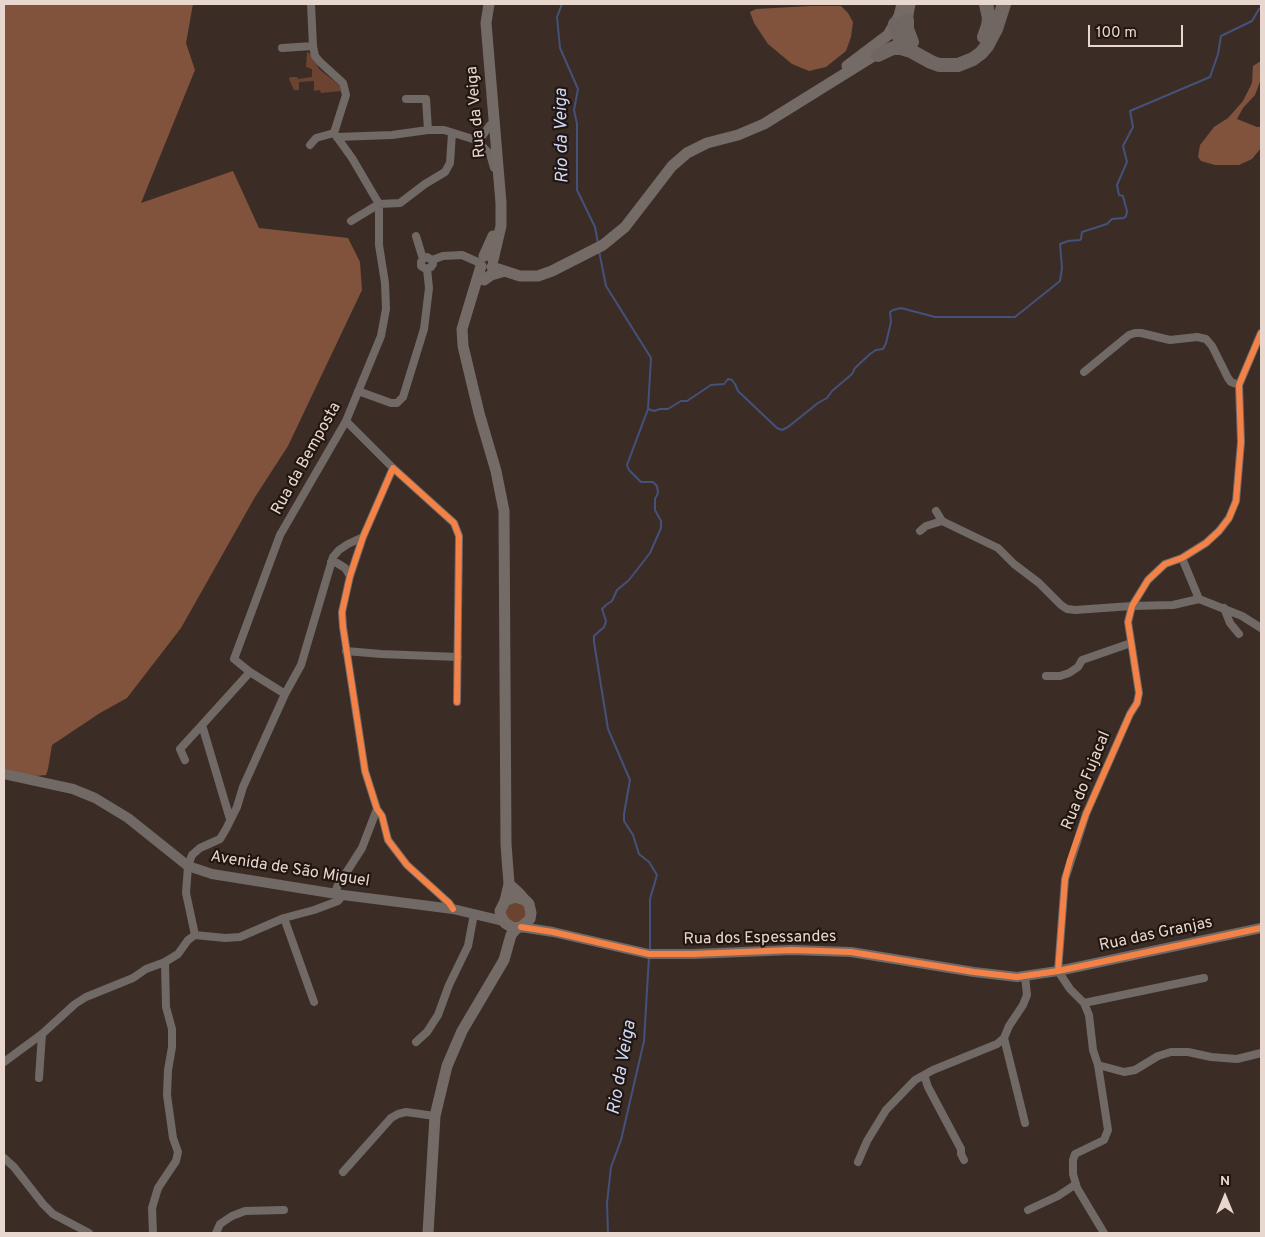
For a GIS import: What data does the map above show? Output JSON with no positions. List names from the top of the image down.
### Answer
{
  "streets": {
    "main road": ["Rua da Veiga"],
    "street": [
      "Rua da Bemposta",
      "Rua do Fujacal",
      "Avenida de São Miguel",
      "Rua das Granjas",
      "Rua dos Espessandes"
    ]
  },
  "crossings": [
    ["Rua do Fujacal", "Rua das Granjas"],
    ["Rua do Fujacal", "Rua dos Espessandes"],
    ["Avenida de São Miguel", "Rua dos Espessandes"],
    ["Rua das Granjas", "Rua dos Espessandes"]
  ],
  "water": ["Rio da Veiga"],
  "scale_bar": "100 m",
  "north": "top"
}
